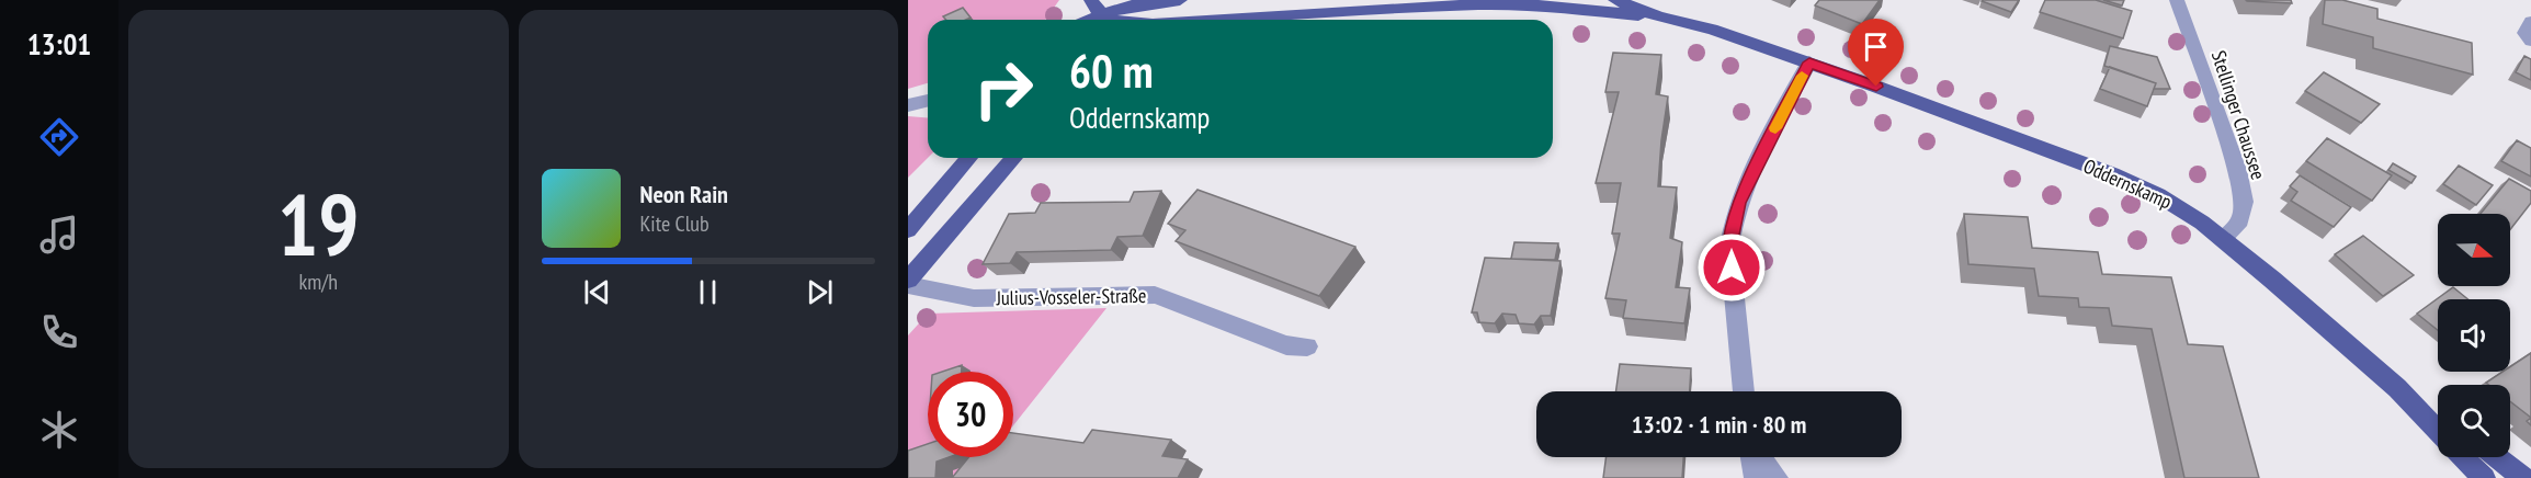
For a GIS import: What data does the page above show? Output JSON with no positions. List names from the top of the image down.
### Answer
{
  "streets": {
    "main road": ["Oddernskamp"],
    "street": ["Stellinger Chaussee", "Julius-Vosseler-Straße"]
  },
  "crossings": [
    ["Stellinger Chaussee", "Oddernskamp"]
  ],
  "north": "right",
  "page": {
    "tabs": "13:01",
    "tile": ["19", "km/h"],
    "turn": ["60 m", "Oddernskamp"],
    "song": ["Neon Rain", "Kite Club"],
    "limit": "30",
    "trip": "13:02 · 1 min · 80 m"
  }
}
